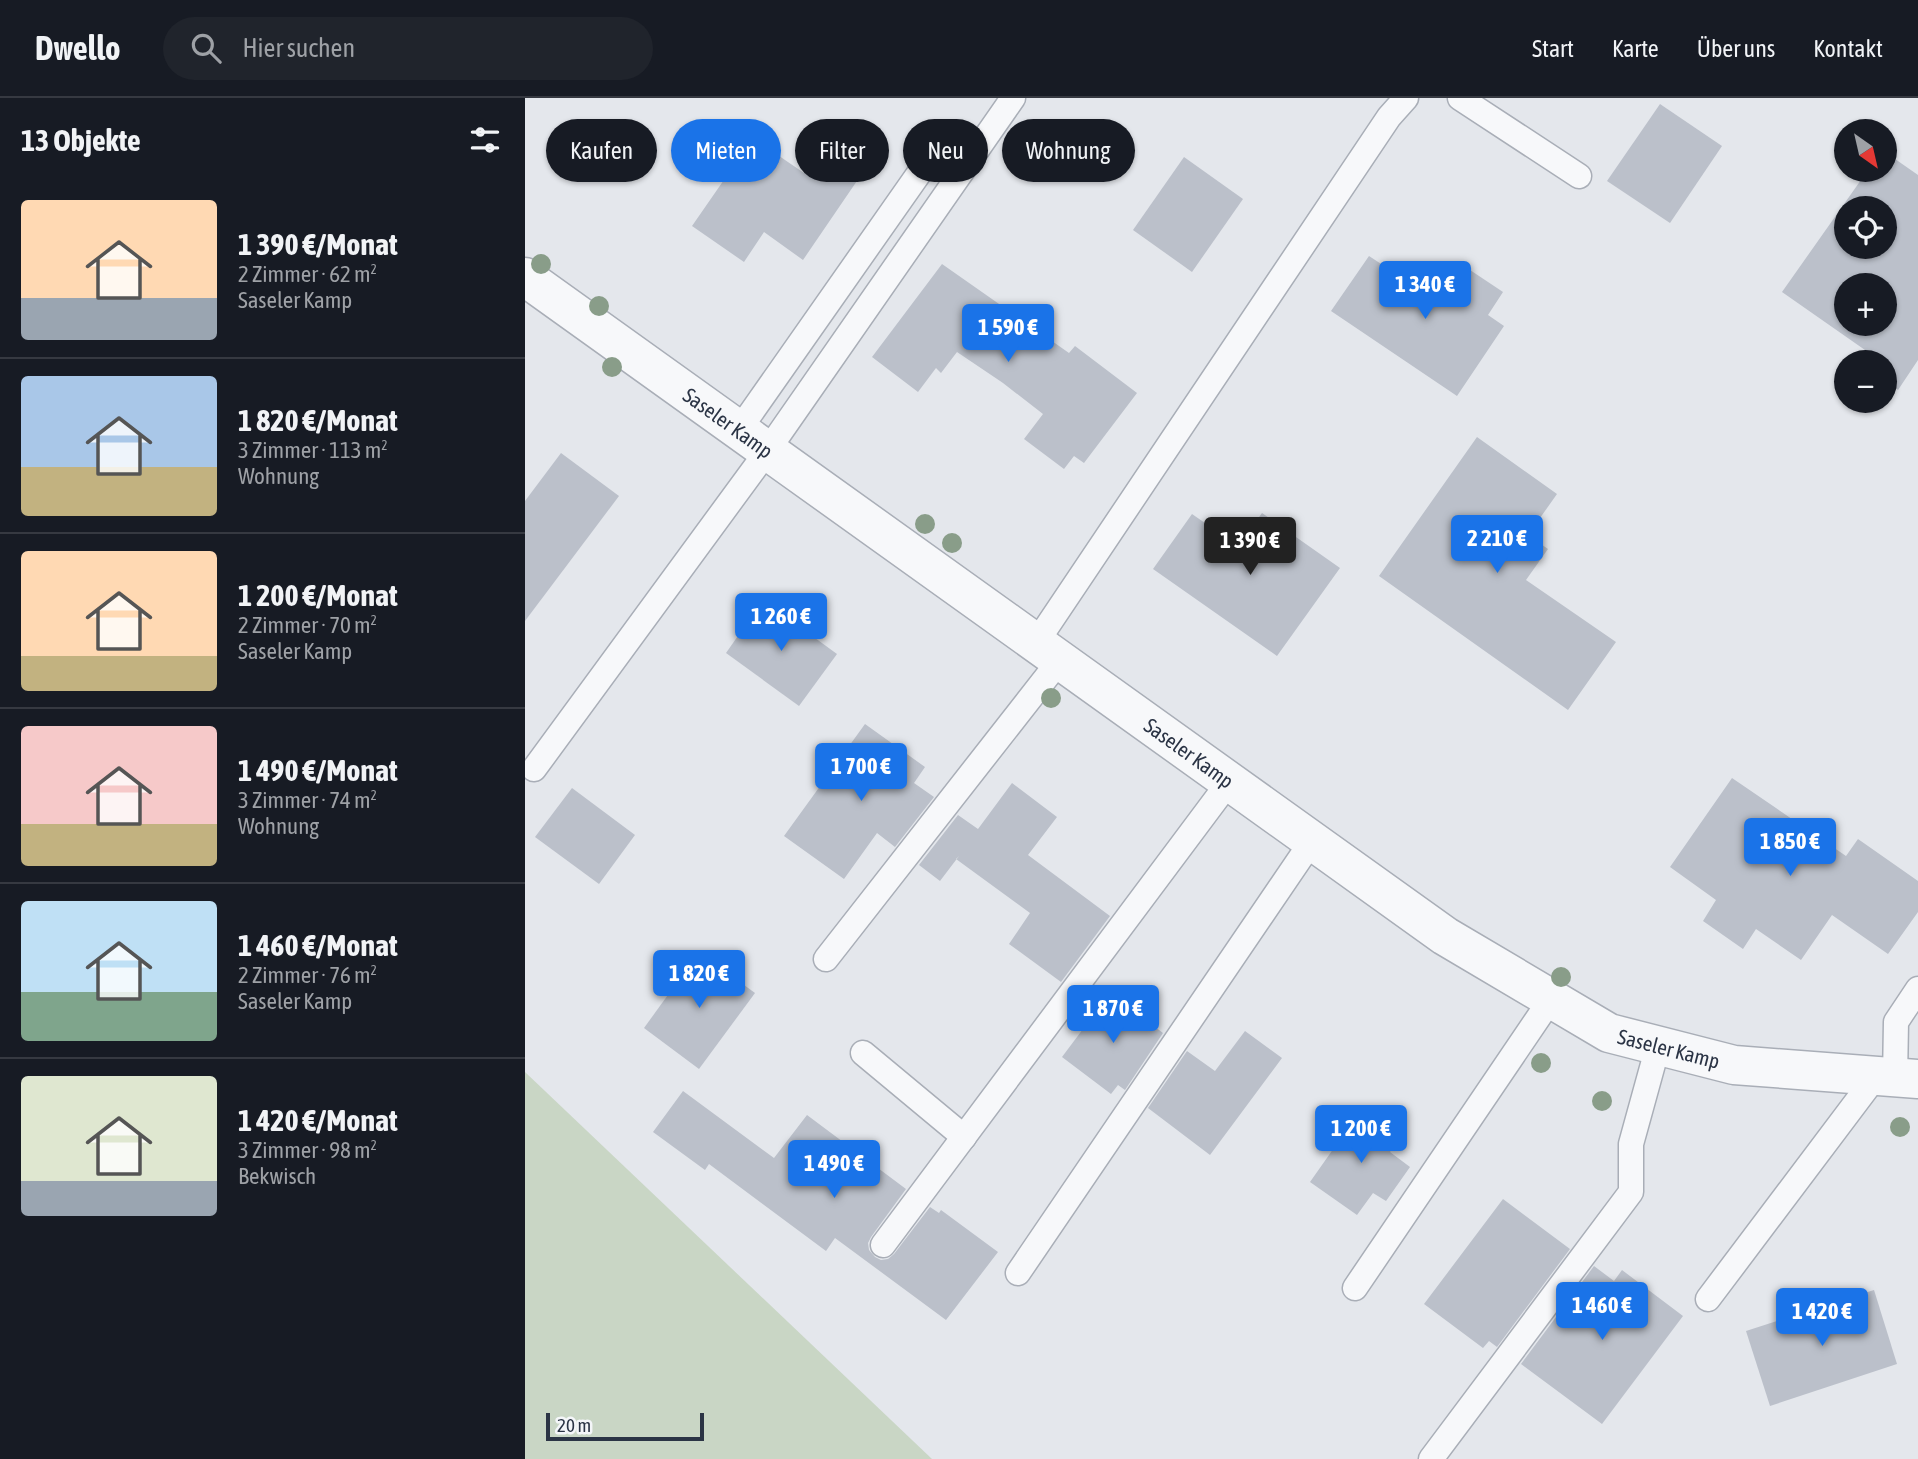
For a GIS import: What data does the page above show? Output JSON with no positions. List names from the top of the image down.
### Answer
{
  "streets": {
    "street": ["Saseler Kamp"]
  },
  "scale_bar": "20 m",
  "north": "bottom right",
  "page": {
    "header": "Dwello",
    "search": "Hier suchen",
    "nav": [
      "Start",
      "Karte",
      "Über uns",
      "Kontakt"
    ],
    "heading": "13 Objekte",
    "map_buttons": ["+", "−"],
    "chip": [
      "Kaufen",
      "Mieten",
      "Filter",
      "Neu",
      "Wohnung"
    ],
    "list": [
      {
        "name": "1 390 €/Monat",
        "note": "2 Zimmer · 62 m² · Saseler Kamp"
      },
      {
        "name": "1 820 €/Monat",
        "note": "3 Zimmer · 113 m² · Wohnung"
      },
      {
        "name": "1 200 €/Monat",
        "note": "2 Zimmer · 70 m² · Saseler Kamp"
      },
      {
        "name": "1 490 €/Monat",
        "note": "3 Zimmer · 74 m² · Wohnung"
      },
      {
        "name": "1 460 €/Monat",
        "note": "2 Zimmer · 76 m² · Saseler Kamp"
      },
      {
        "name": "1 420 €/Monat",
        "note": "3 Zimmer · 98 m² · Bekwisch"
      }
    ],
    "price": [
      "1 340 €",
      "1 590 €",
      "2 210 €",
      "1 390 €",
      "1 260 €",
      "1 700 €",
      "1 850 €",
      "1 820 €",
      "1 870 €",
      "1 200 €",
      "1 490 €",
      "1 460 €",
      "1 420 €"
    ],
    "scale": "20 m"
  }
}
